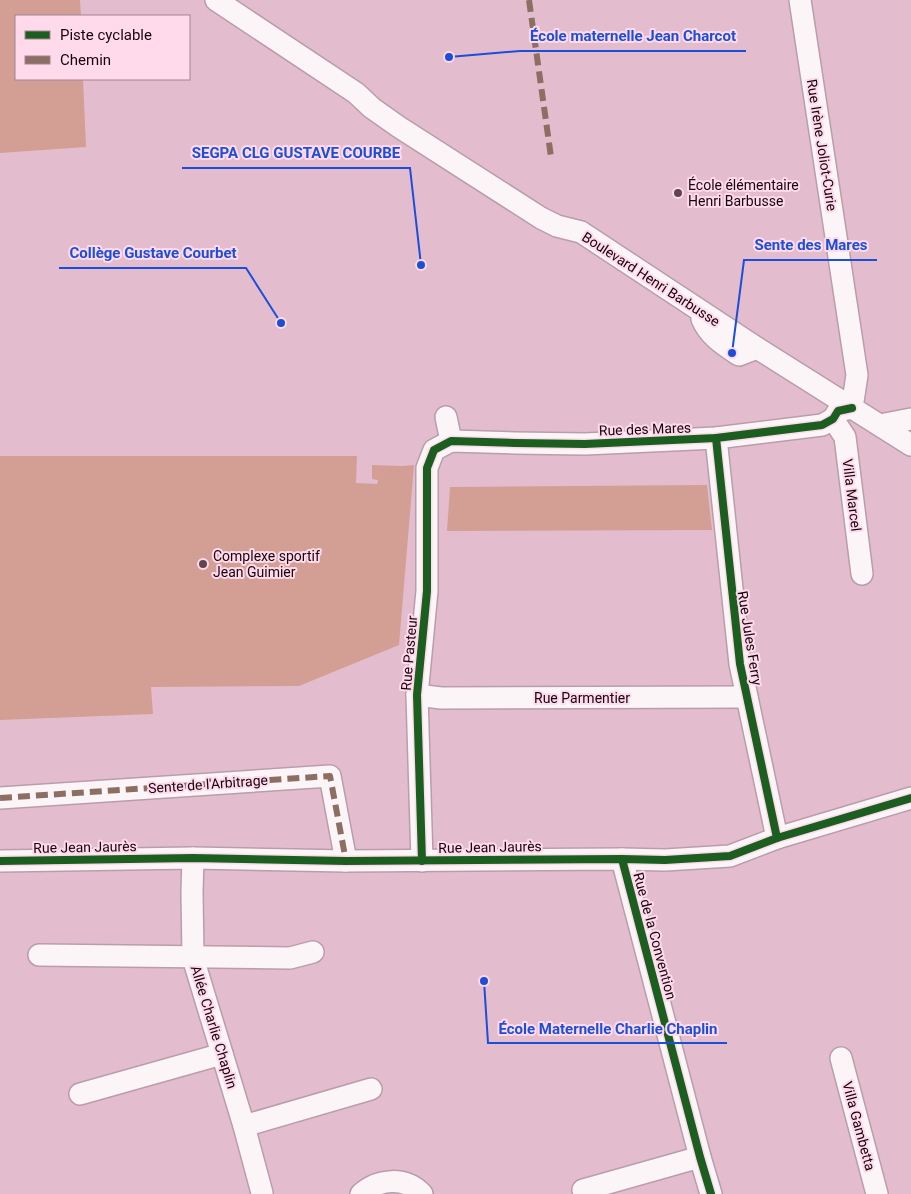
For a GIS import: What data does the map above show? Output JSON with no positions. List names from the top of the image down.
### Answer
{
  "streets": {
    "street": [
      "Rue Irène Joliot-Curie",
      "Boulevard Henri Barbusse",
      "Rue des Mares",
      "Villa Marcel",
      "Rue Jules Ferry",
      "Rue Pasteur",
      "Rue Parmentier",
      "Sente de l'Arbitrage",
      "Rue Jean Jaurès",
      "Rue de la Convention",
      "Allée Charlie Chaplin",
      "Villa Gambetta"
    ]
  },
  "crossings": [
    ["Rue Irène Joliot-Curie", "Boulevard Henri Barbusse"],
    ["Rue Irène Joliot-Curie", "Rue des Mares"],
    ["Boulevard Henri Barbusse", "Rue des Mares"],
    ["Rue des Mares", "Villa Marcel"],
    ["Rue des Mares", "Rue Jules Ferry"],
    ["Rue des Mares", "Rue Pasteur"],
    ["Rue Jules Ferry", "Rue Parmentier"],
    ["Rue Jules Ferry", "Rue Jean Jaurès"],
    ["Rue Pasteur", "Rue Parmentier"],
    ["Rue Pasteur", "Rue Jean Jaurès"],
    ["Sente de l'Arbitrage", "Rue Jean Jaurès"],
    ["Rue Jean Jaurès", "Rue de la Convention"],
    ["Rue Jean Jaurès", "Allée Charlie Chaplin"]
  ],
  "places": [
    "École maternelle Jean Charcot",
    "École élémentaire Henri Barbusse",
    "SEGPA CLG GUSTAVE COURBE",
    "Collège Gustave Courbet",
    "Sente des Mares",
    "Complexe sportif Jean Guimier",
    "École Maternelle Charlie Chaplin"
  ],
  "legend": ["Piste cyclable", "Chemin"]
}
